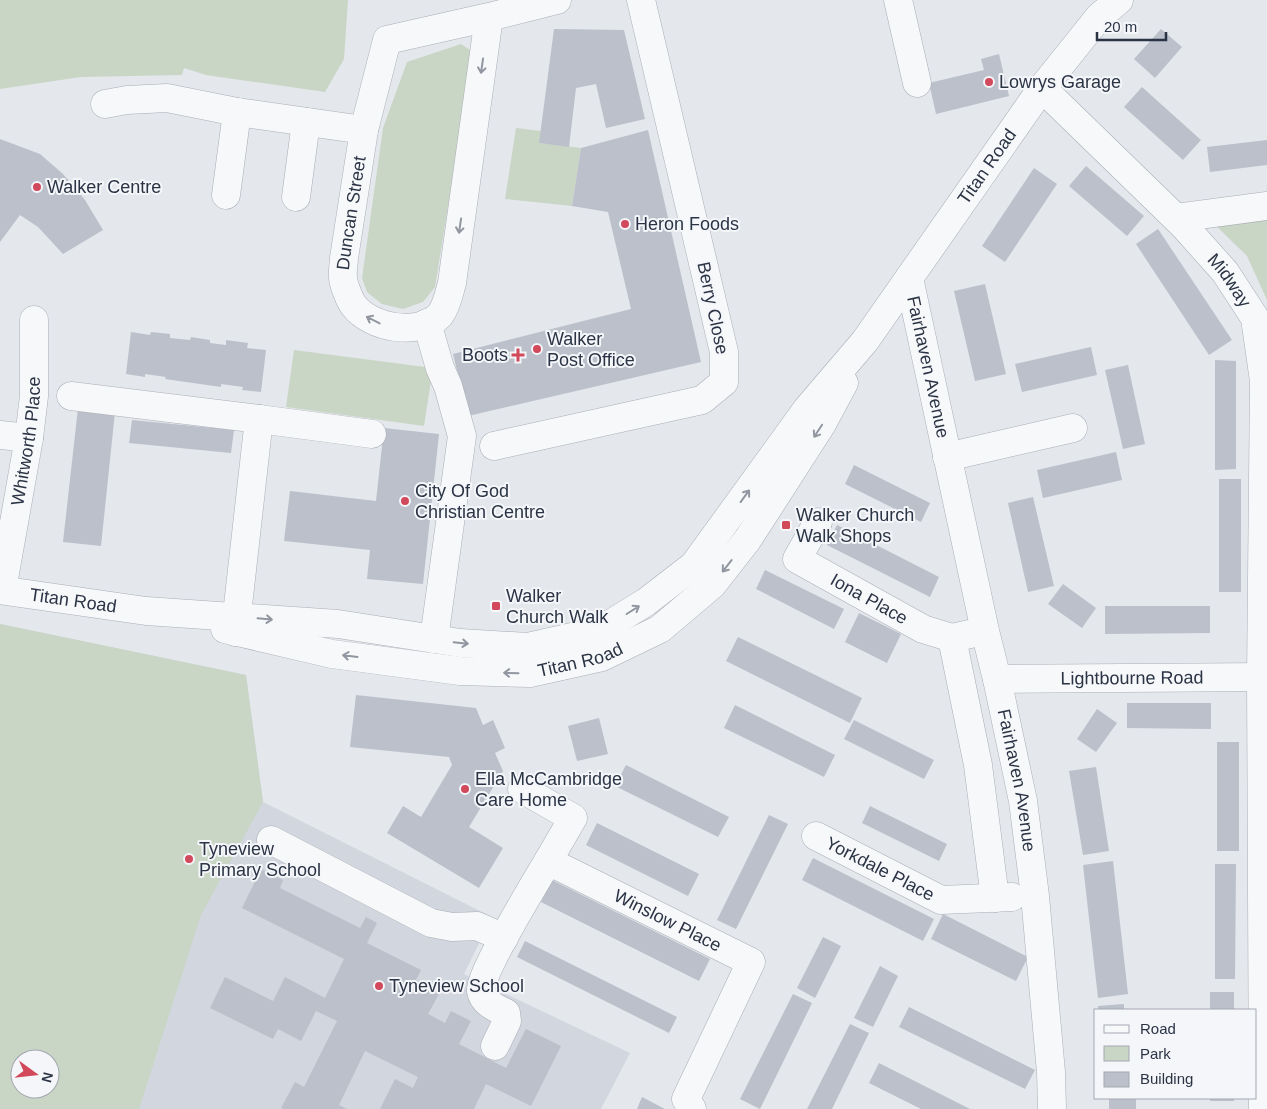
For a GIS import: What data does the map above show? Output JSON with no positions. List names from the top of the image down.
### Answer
{
  "streets": {
    "street": [
      "Titan Road",
      "Duncan Street",
      "Midway",
      "Berry Close",
      "Fairhaven Avenue",
      "Whitworth Place",
      "Iona Place",
      "Lightbourne Road",
      "Yorkdale Place",
      "Winslow Place"
    ]
  },
  "crossings": [
    ["Titan Road", "Midway"],
    ["Titan Road", "Fairhaven Avenue"],
    ["Titan Road", "Whitworth Place"],
    ["Midway", "Lightbourne Road"],
    ["Fairhaven Avenue", "Iona Place"],
    ["Fairhaven Avenue", "Lightbourne Road"],
    ["Fairhaven Avenue", "Yorkdale Place"]
  ],
  "places": {
    "other": [
      "Lowrys Garage",
      "Walker Centre",
      "Heron Foods",
      "Walker Post Office",
      "City Of God Christian Centre",
      "Ella McCambridge Care Home",
      "Tyneview Primary School",
      "Tyneview School"
    ],
    "health": ["Boots"],
    "transit": ["Walker Church Walk Shops", "Walker Church Walk"]
  },
  "legend": ["Road", "Park", "Building"],
  "scale_bar": "20 m",
  "north": "right"
}
